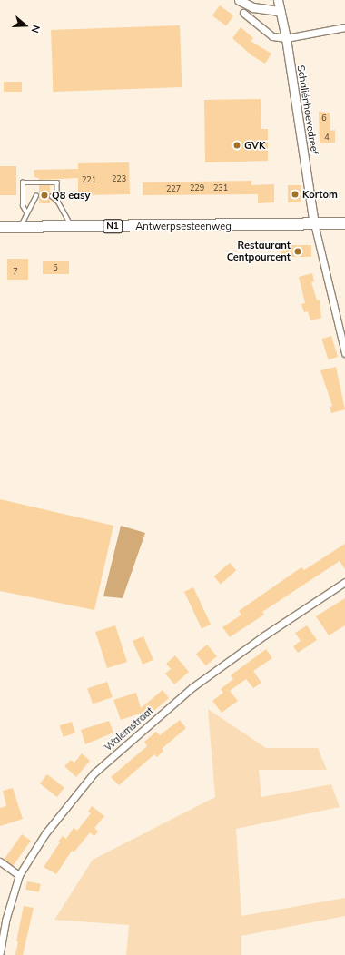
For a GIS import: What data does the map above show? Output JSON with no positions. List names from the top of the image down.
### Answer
{
  "streets": {
    "main road": ["N1", "Antwerpsesteenweg"],
    "street": ["Schaliënhoevedreef", "Walemstraat"]
  },
  "crossings": [
    ["Schaliënhoevedreef", "Antwerpsesteenweg"]
  ],
  "places": [
    "GVK",
    "Kortom",
    "Q8 easy",
    "Restaurant Centpourcent"
  ],
  "house_numbers": [
    "6",
    "4",
    "223",
    "221",
    "229",
    "231",
    "227",
    "5",
    "7"
  ],
  "north": "right"
}
